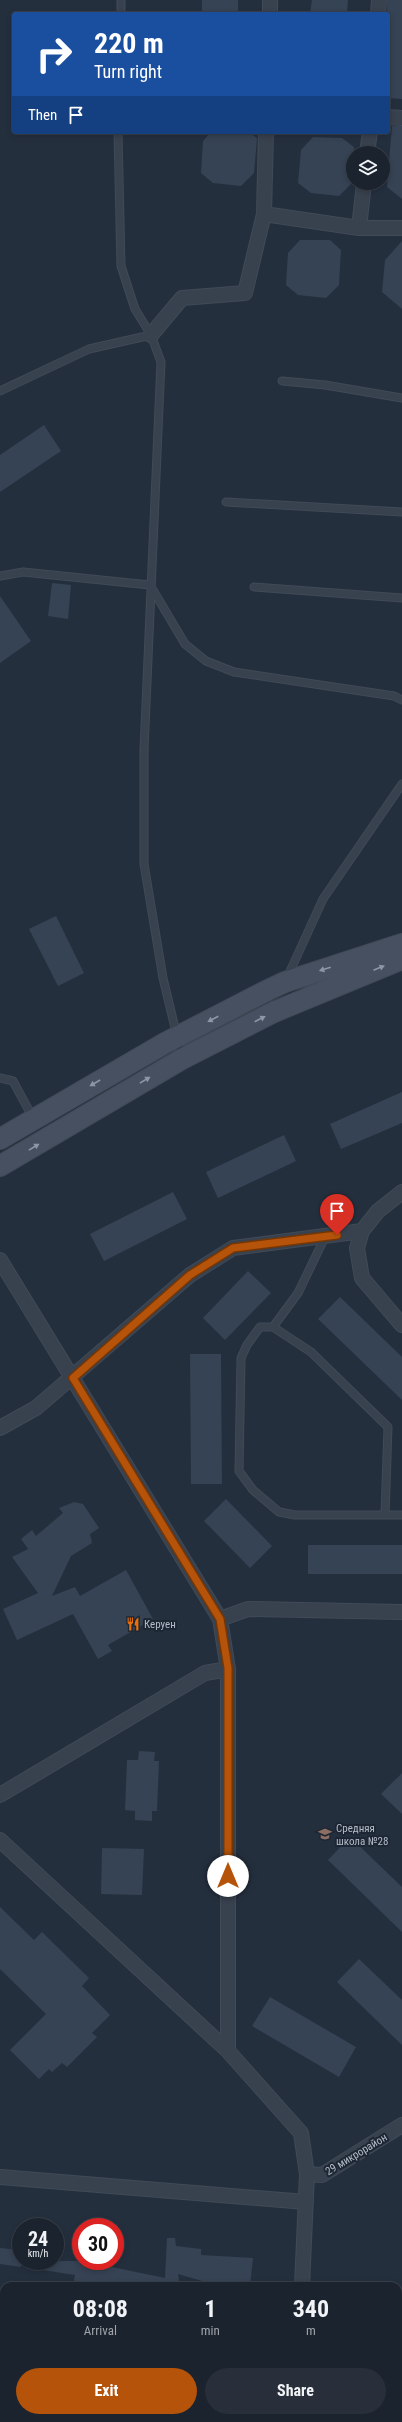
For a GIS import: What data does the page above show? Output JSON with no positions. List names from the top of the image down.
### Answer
{
  "streets": {
    "street": ["29 микрорайон"]
  },
  "places": {
    "restaurant": ["Керуен"],
    "school or university": ["Средняя школа №28"]
  },
  "page": {
    "turn": ["220 m", "Turn right"],
    "then": "Then",
    "speed": "24 km/h",
    "limit": "30",
    "eta": [
      "08:08",
      "Arrival",
      "1",
      "min",
      "340",
      "m"
    ],
    "buttons": ["Exit", "Share"]
  }
}
